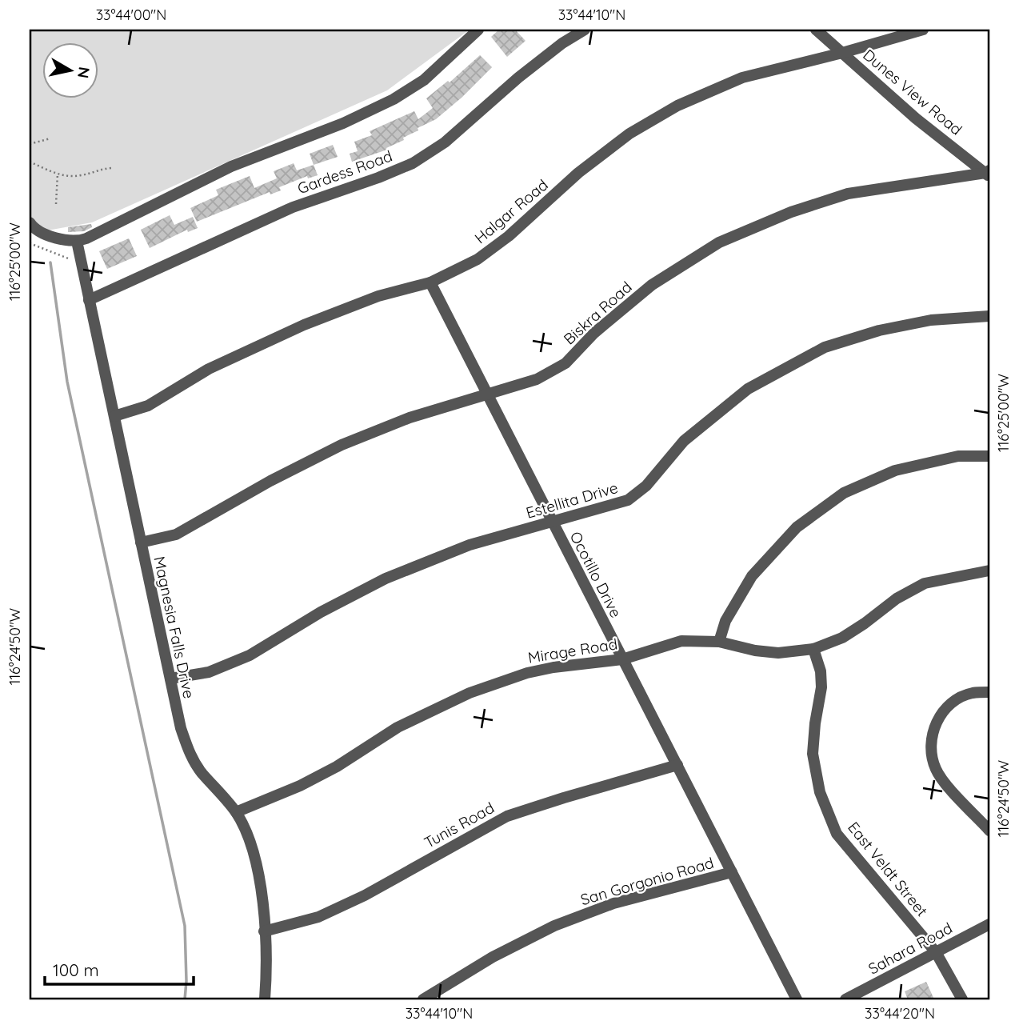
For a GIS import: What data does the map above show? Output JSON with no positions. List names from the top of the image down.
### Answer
{
  "streets": {
    "street": [
      "Dunes View Road",
      "Gardess Road",
      "Halgar Road",
      "Biskra Road",
      "Estellita Drive",
      "Ocotillo Drive",
      "Magnesia Falls Drive",
      "Mirage Road",
      "Tunis Road",
      "East Veldt Street",
      "San Gorgonio Road",
      "Sahara Road"
    ]
  },
  "crossings": [
    ["Dunes View Road", "Halgar Road"],
    ["Dunes View Road", "Biskra Road"],
    ["Gardess Road", "Magnesia Falls Drive"],
    ["Halgar Road", "Ocotillo Drive"],
    ["Halgar Road", "Magnesia Falls Drive"],
    ["Biskra Road", "Ocotillo Drive"],
    ["Biskra Road", "Magnesia Falls Drive"],
    ["Estellita Drive", "Ocotillo Drive"],
    ["Estellita Drive", "Magnesia Falls Drive"],
    ["Ocotillo Drive", "Mirage Road"],
    ["Ocotillo Drive", "Tunis Road"],
    ["Ocotillo Drive", "San Gorgonio Road"],
    ["Magnesia Falls Drive", "Mirage Road"],
    ["Magnesia Falls Drive", "Tunis Road"],
    ["Mirage Road", "East Veldt Street"],
    ["East Veldt Street", "Sahara Road"]
  ],
  "scale_bar": "100 m",
  "north": "right",
  "coordinates": [
    "33°44'00\"N",
    "33°44'10\"N",
    "116°25'00\"W",
    "116°24'50\"W",
    "33°44'20\"N"
  ]
}
